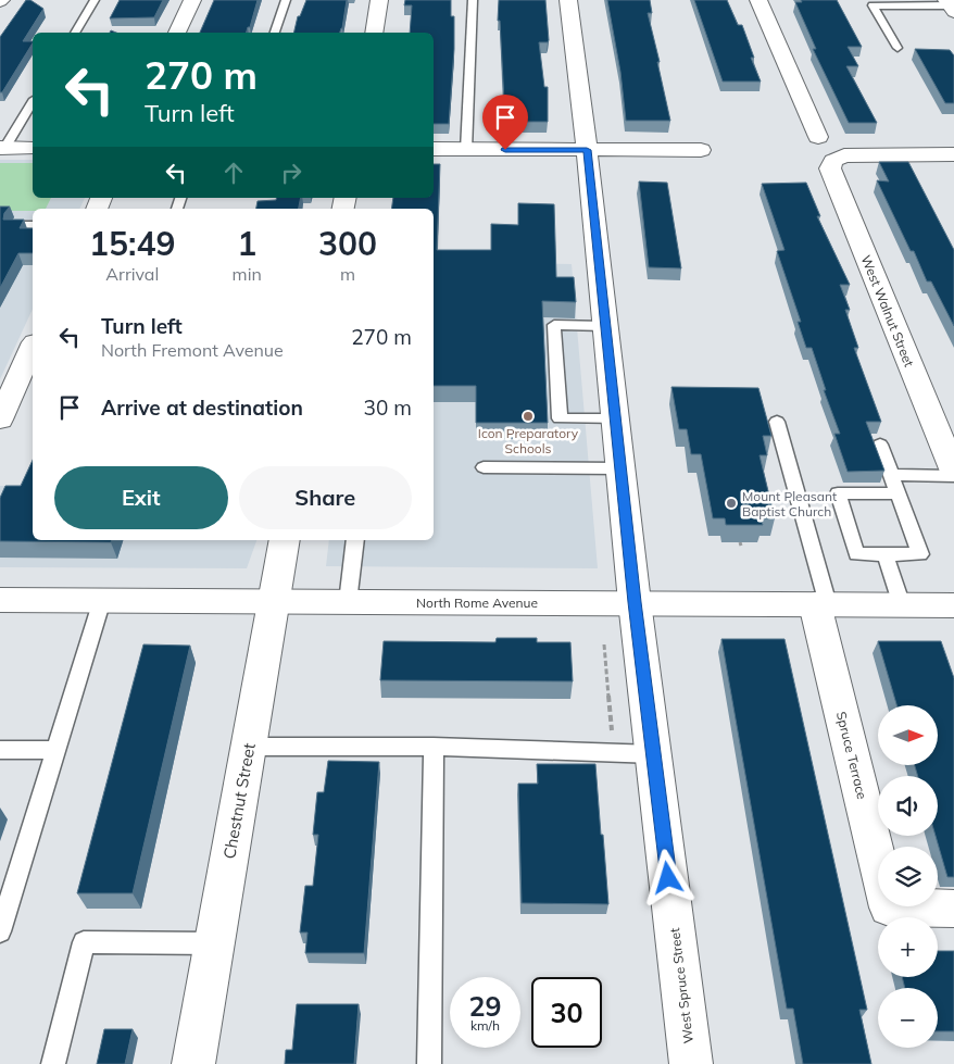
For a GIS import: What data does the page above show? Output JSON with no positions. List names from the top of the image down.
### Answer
{
  "streets": {
    "street": [
      "West Walnut Street",
      "North Rome Avenue",
      "Spruce Terrace",
      "Chestnut Street",
      "West Spruce Street"
    ]
  },
  "crossings": [
    ["North Rome Avenue", "Spruce Terrace"],
    ["North Rome Avenue", "Chestnut Street"],
    ["North Rome Avenue", "West Spruce Street"]
  ],
  "places": ["Icon Preparatory Schools", "Mount Pleasant Baptist Church"],
  "north": "right",
  "page": {
    "turn": ["270 m", "Turn left"],
    "eta": [
      "15:49",
      "Arrival",
      "1",
      "min",
      "300",
      "m"
    ],
    "list": [
      {
        "name": "Turn left",
        "note": "North Fremont Avenue",
        "value": "270 m"
      },
      {
        "name": "Arrive at destination",
        "value": "30 m"
      }
    ],
    "buttons": ["Exit", "Share"],
    "map_buttons": ["+", "−"],
    "speed": "29 km/h",
    "limit": "30"
  }
}
